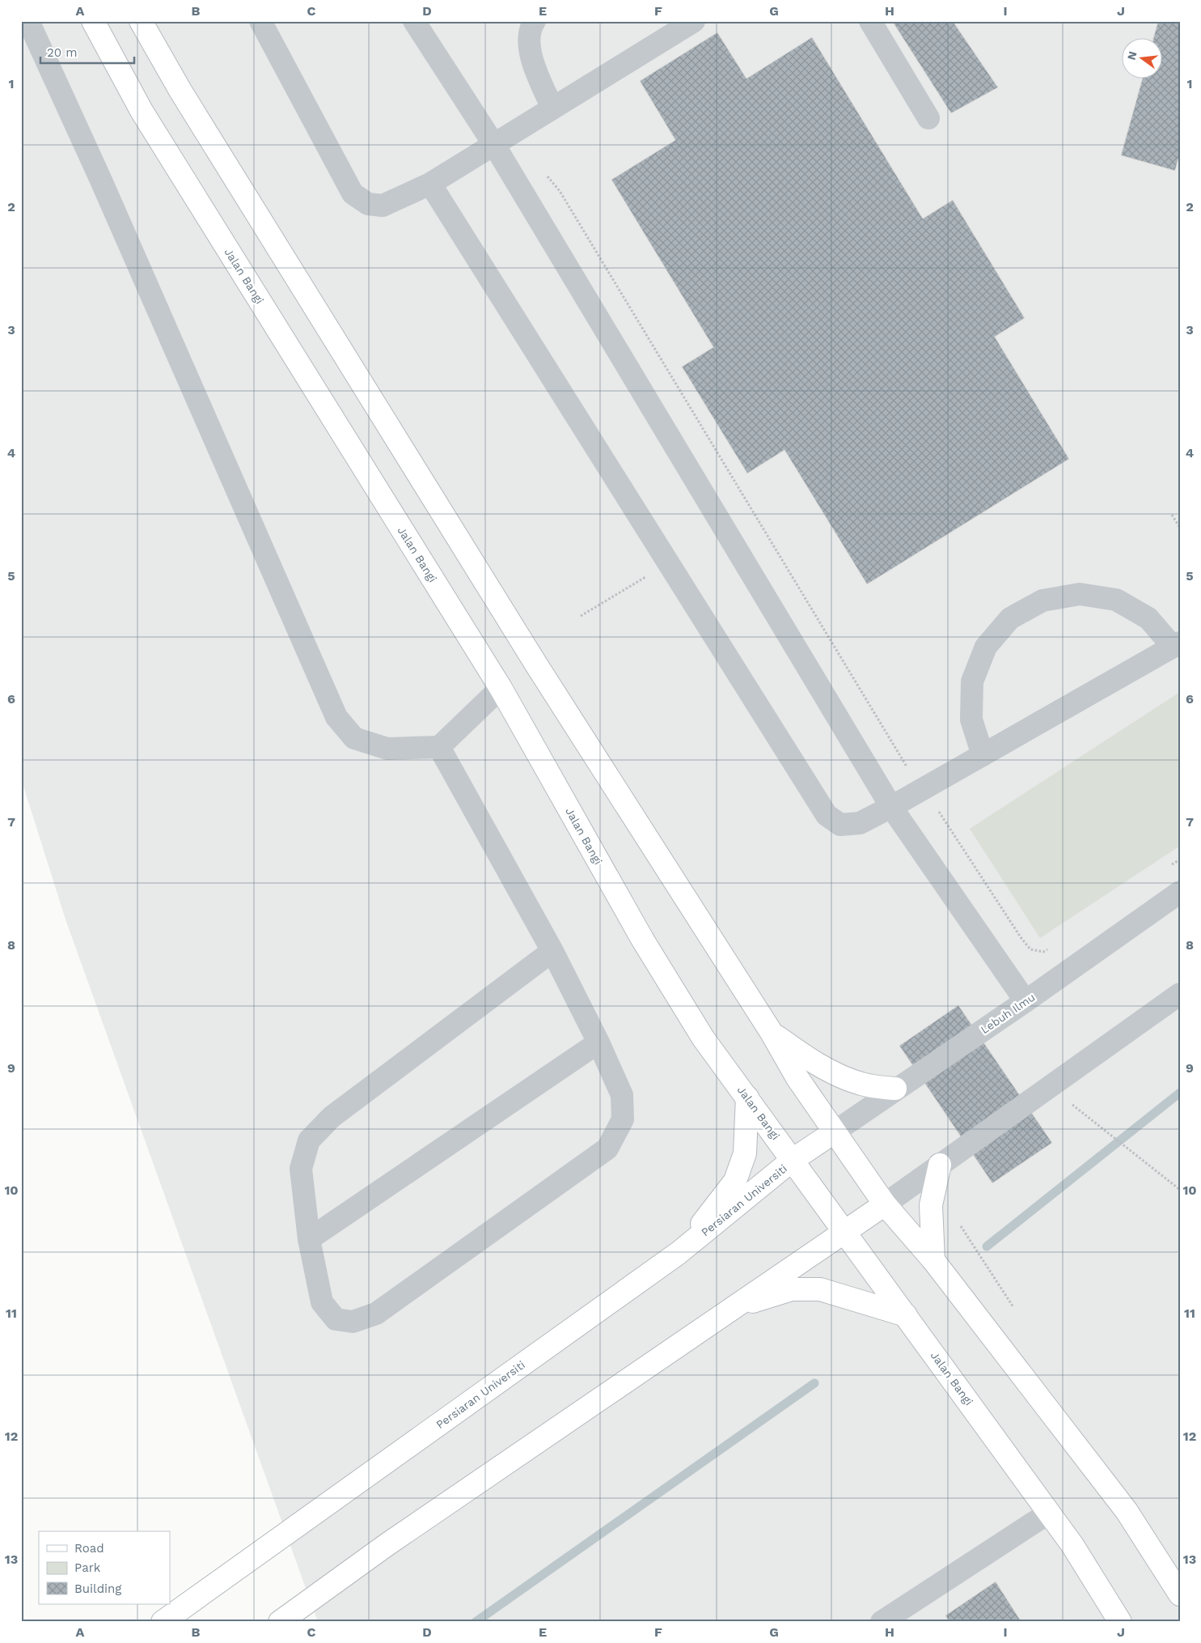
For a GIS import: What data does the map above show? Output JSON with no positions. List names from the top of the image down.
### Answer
{
  "streets": {
    "main road": ["Jalan Bangi", "Persiaran Universiti"],
    "street": ["Lebuh Ilmu"]
  },
  "crossings": [
    ["Jalan Bangi", "Persiaran Universiti"],
    ["Lebuh Ilmu", "Persiaran Universiti"]
  ],
  "legend": ["Road", "Park", "Building"],
  "scale_bar": "20 m",
  "north": "left",
  "grid": {
    "columns": [
      "A",
      "B",
      "C",
      "D",
      "E",
      "F",
      "G",
      "H",
      "I",
      "J"
    ],
    "rows": [
      "1",
      "2",
      "3",
      "4",
      "5",
      "6",
      "7",
      "8",
      "9",
      "10",
      "11",
      "12",
      "13"
    ]
  }
}
